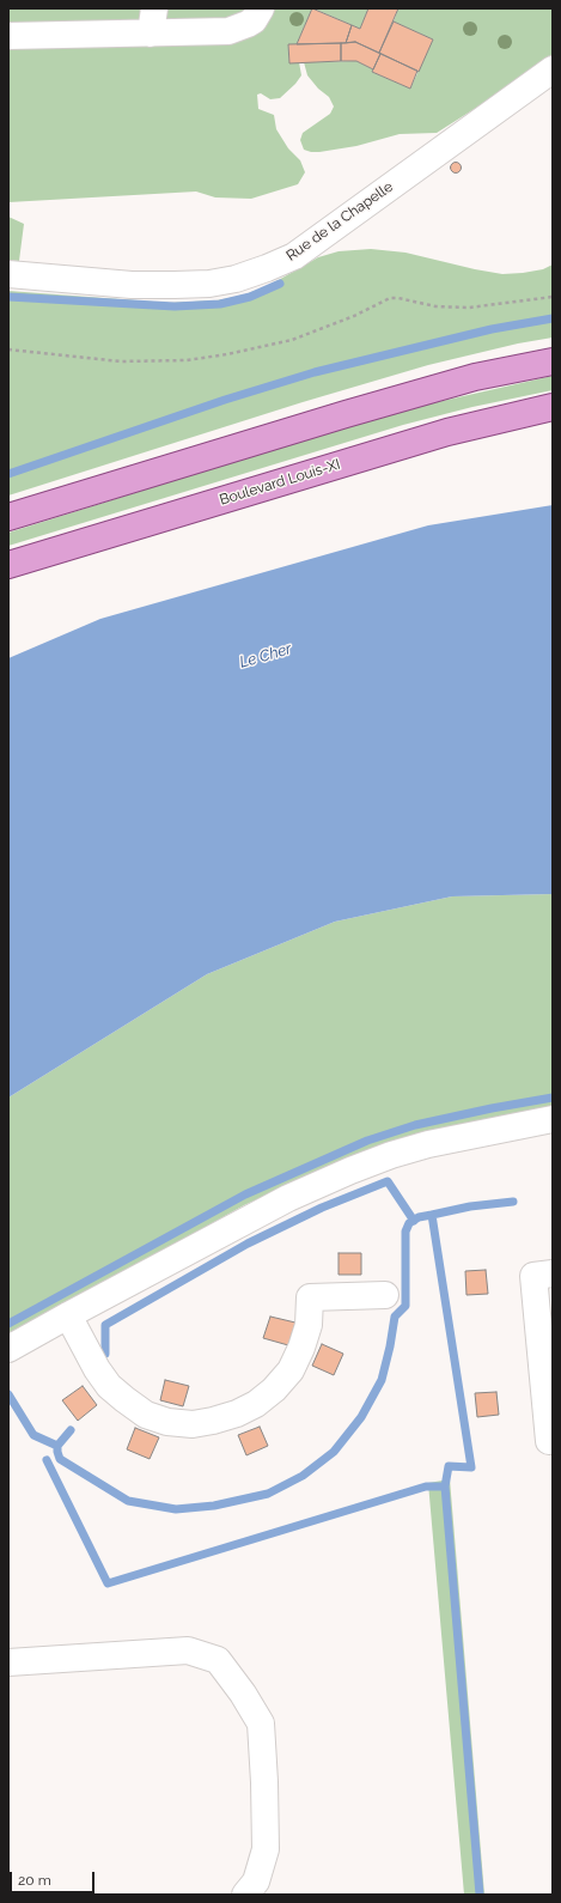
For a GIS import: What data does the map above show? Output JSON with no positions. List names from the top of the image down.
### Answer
{
  "streets": {
    "main road": ["Boulevard Louis-XI"],
    "street": ["Rue de la Chapelle"]
  },
  "water": ["Le Cher"],
  "scale_bar": "20 m"
}
